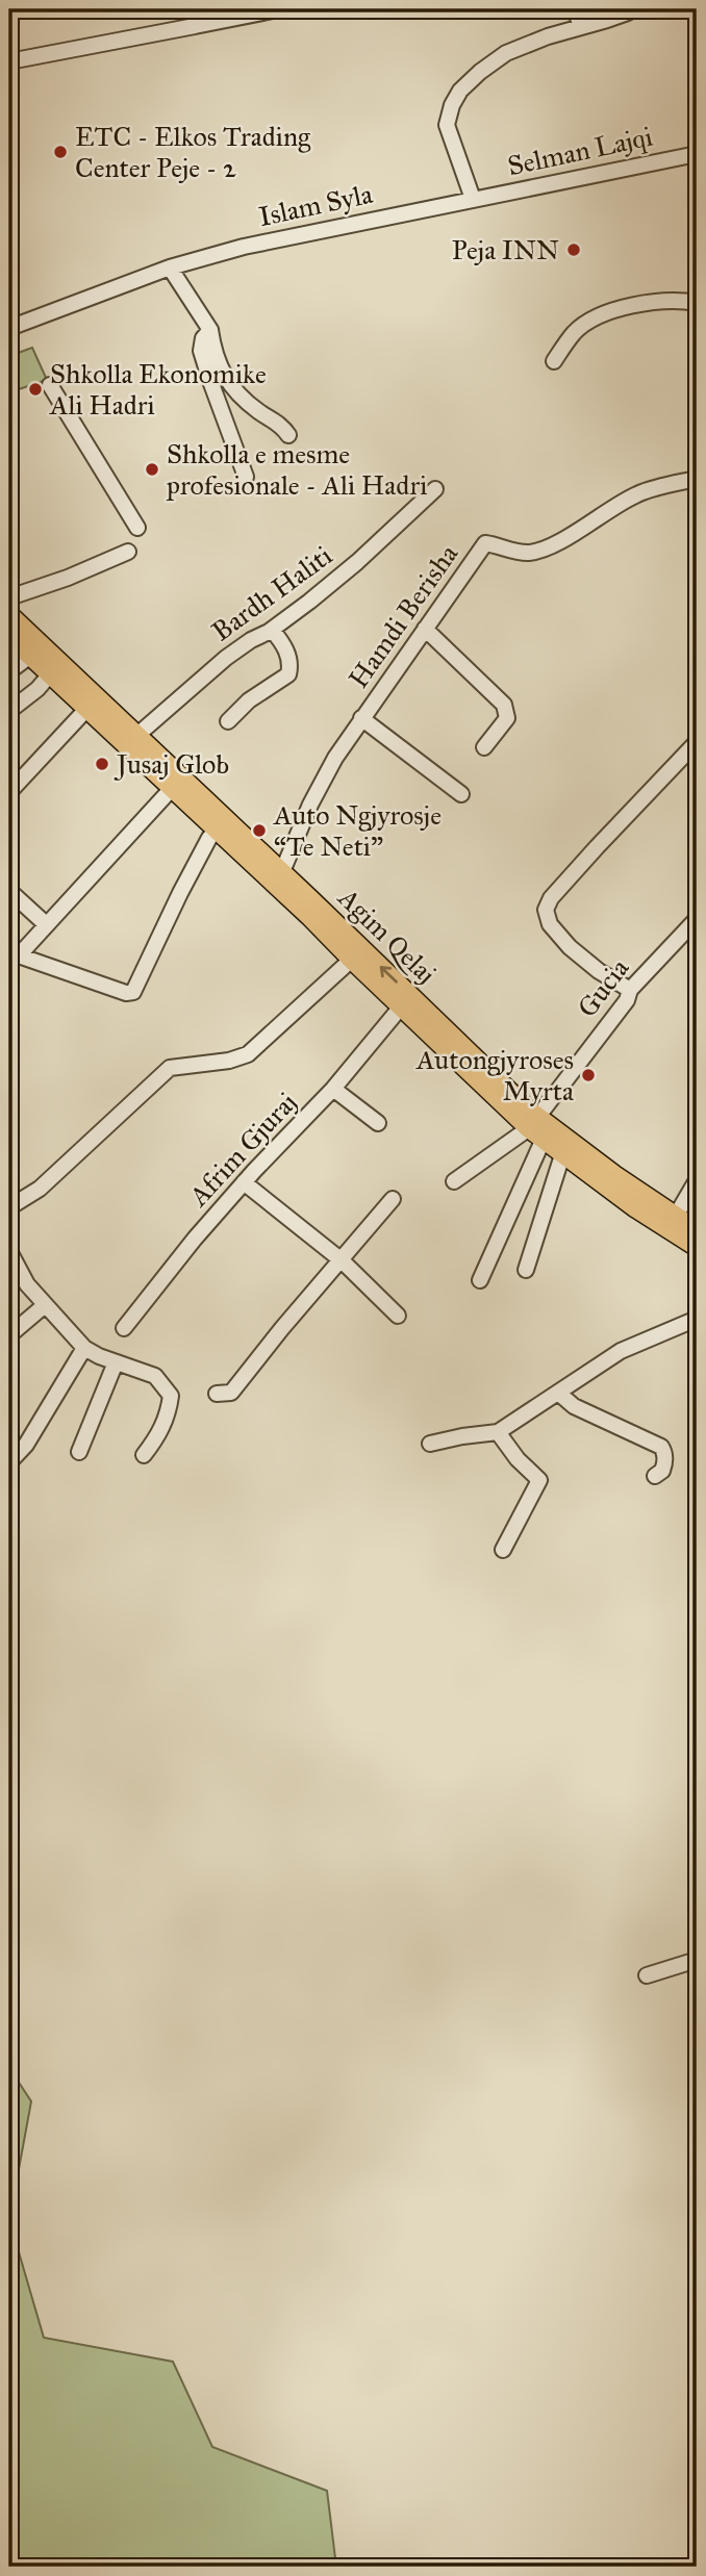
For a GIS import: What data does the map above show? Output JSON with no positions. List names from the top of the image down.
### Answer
{
  "streets": {
    "main road": ["Agim Qelaj"],
    "street": [
      "Selman Lajqi",
      "Islam Syla",
      "Bardh Haliti",
      "Hamdi Berisha",
      "Gucia",
      "Afrim Gjuraj"
    ]
  },
  "crossings": [
    ["Selman Lajqi", "Islam Syla"],
    ["Bardh Haliti", "Agim Qelaj"],
    ["Hamdi Berisha", "Agim Qelaj"],
    ["Agim Qelaj", "Gucia"],
    ["Agim Qelaj", "Afrim Gjuraj"]
  ],
  "places": [
    "ETC - Elkos Trading Center Peje - 2",
    "Peja INN",
    "Shkolla Ekonomike Ali Hadri",
    "Shkolla e mesme profesionale - Ali Hadri",
    "Jusaj Glob",
    "Auto Ngjyrosje “Te Neti”",
    "Autongjyroses Myrta"
  ]
}
